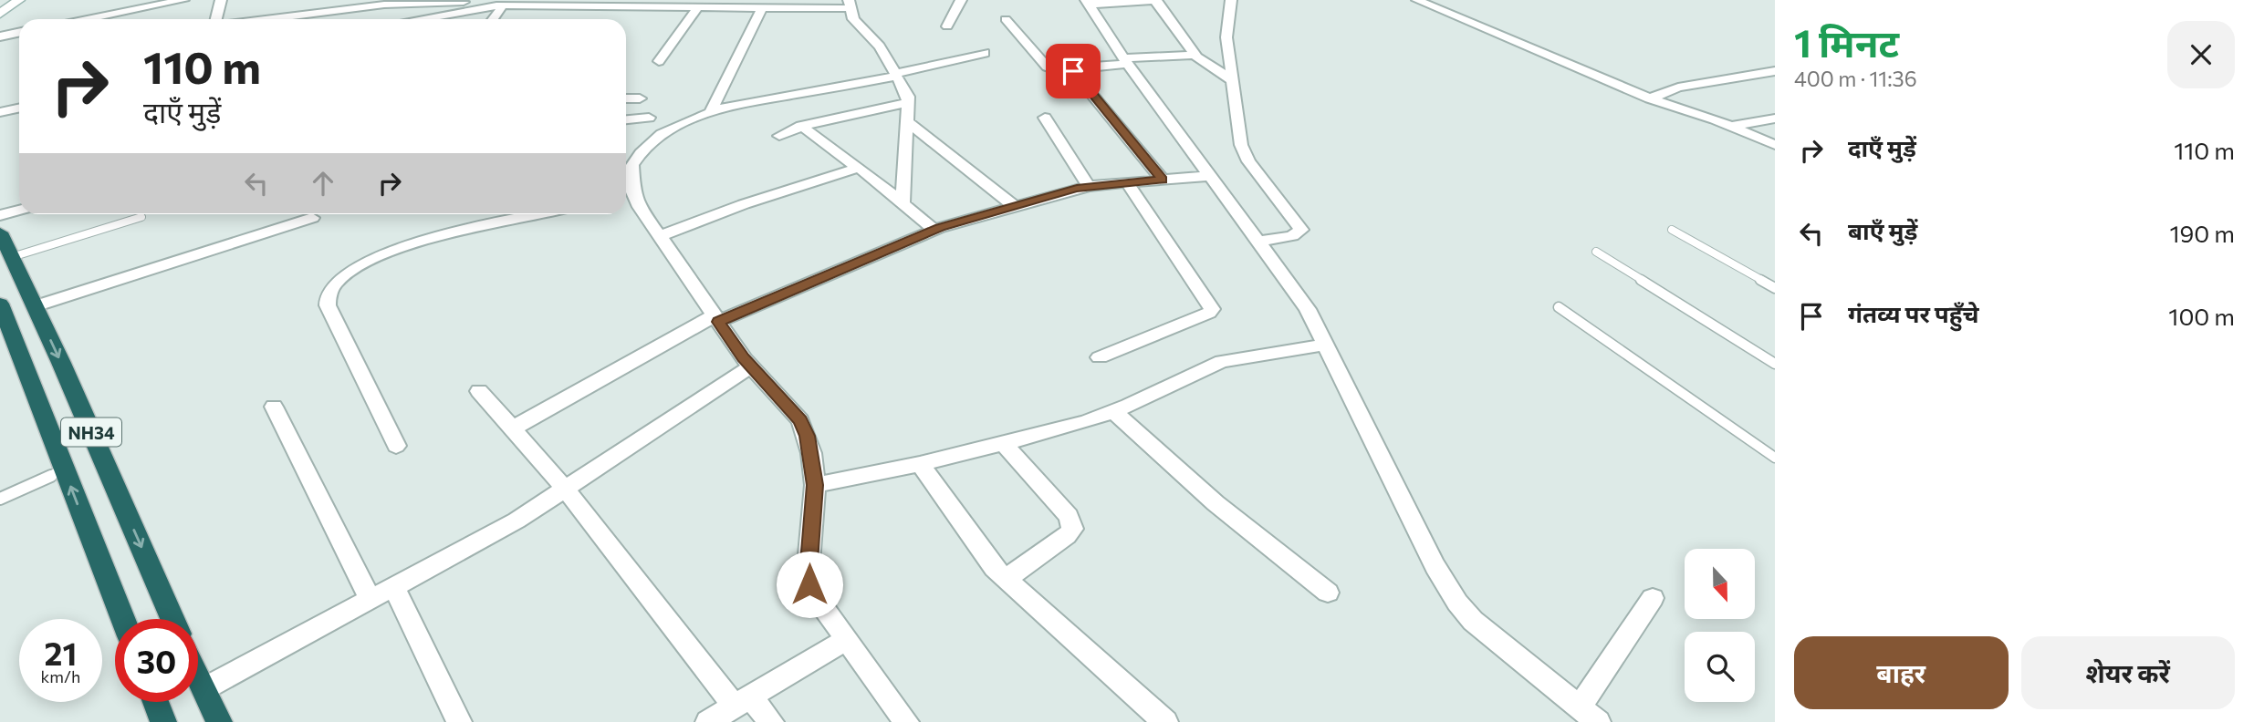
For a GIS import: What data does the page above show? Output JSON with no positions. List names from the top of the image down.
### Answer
{
  "streets": {
    "highway": ["NH34"]
  },
  "north": "bottom",
  "page": {
    "heading": ["1 मिनट", "400 m · 11:36"],
    "turn": ["110 m", "दाएँ मुड़ें"],
    "list": [
      {
        "name": "दाएँ मुड़ें",
        "value": "110 m"
      },
      {
        "name": "बाएँ मुड़ें",
        "value": "190 m"
      },
      {
        "name": "गंतव्य पर पहुँचे",
        "value": "100 m"
      }
    ],
    "speed": "21 km/h",
    "limit": "30",
    "buttons": ["बाहर", "शेयर करें"]
  }
}
